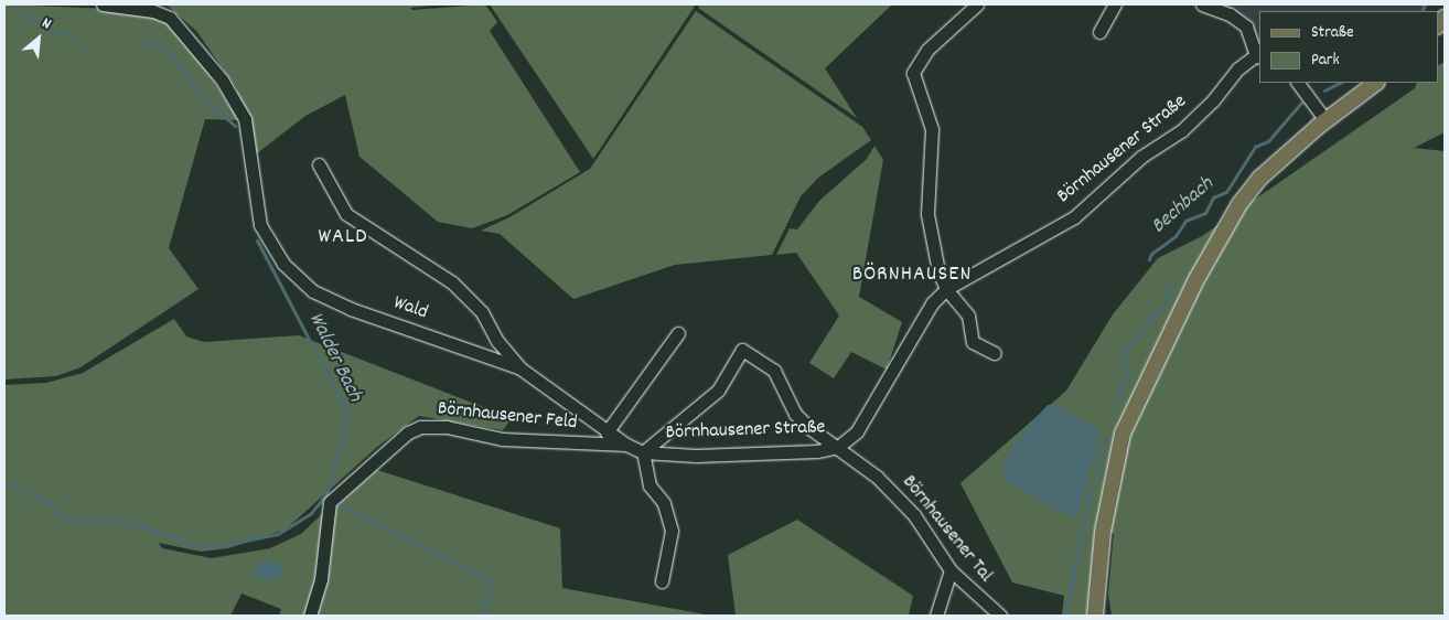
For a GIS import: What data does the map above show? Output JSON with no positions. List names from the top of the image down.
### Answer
{
  "streets": {
    "street": [
      "Börnhausener Straße",
      "Wald",
      "Börnhausener Feld",
      "Börnhausener Tal"
    ]
  },
  "crossings": [
    ["Börnhausener Straße", "Wald"],
    ["Börnhausener Straße", "Börnhausener Feld"],
    ["Börnhausener Straße", "Börnhausener Tal"]
  ],
  "districts": ["WALD", "BÖRNHAUSEN"],
  "water": ["Bechbach", "Walder Bach"],
  "legend": ["Straße", "Park"],
  "north": "top right"
}
